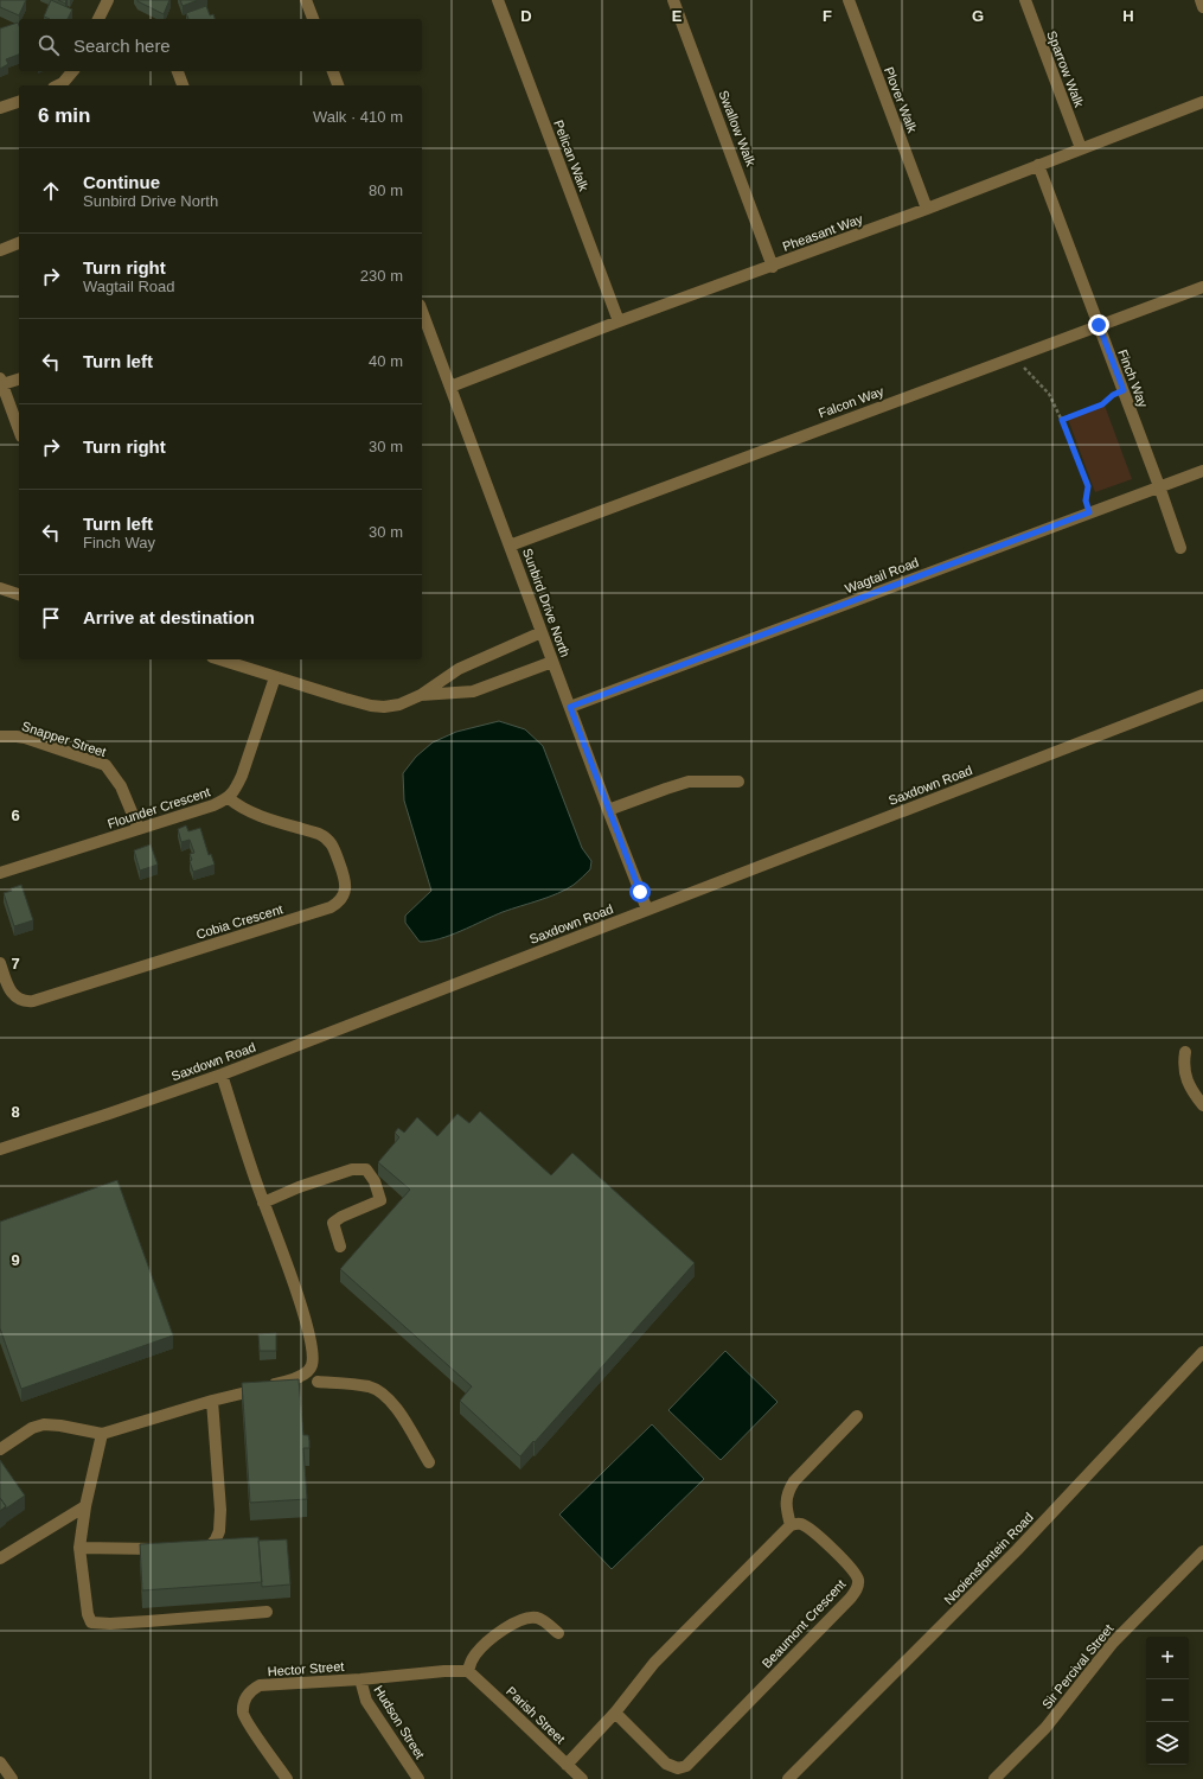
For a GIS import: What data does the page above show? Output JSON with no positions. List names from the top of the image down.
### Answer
{
  "streets": {
    "street": [
      "Sparrow Walk",
      "Plover Walk",
      "Swallow Walk",
      "Pelican Walk",
      "Pheasant Way",
      "Finch Way",
      "Falcon Way",
      "Wagtail Road",
      "Sunbird Drive North",
      "Snapper Street",
      "Saxdown Road",
      "Flounder Crescent",
      "Cobia Crescent",
      "Nooiensfontein Road",
      "Beaumont Crescent",
      "Sir Percival Street",
      "Hector Street",
      "Parish Street",
      "Hudson Street"
    ]
  },
  "crossings": [
    ["Sparrow Walk", "Pheasant Way"],
    ["Plover Walk", "Pheasant Way"],
    ["Swallow Walk", "Pheasant Way"],
    ["Pelican Walk", "Pheasant Way"],
    ["Pheasant Way", "Finch Way"],
    ["Pheasant Way", "Sunbird Drive North"],
    ["Finch Way", "Falcon Way"],
    ["Finch Way", "Wagtail Road"],
    ["Falcon Way", "Sunbird Drive North"],
    ["Wagtail Road", "Sunbird Drive North"],
    ["Sunbird Drive North", "Saxdown Road"],
    ["Snapper Street", "Flounder Crescent"],
    ["Flounder Crescent", "Cobia Crescent"],
    ["Hector Street", "Parish Street"],
    ["Hector Street", "Hudson Street"]
  ],
  "page": {
    "search": "Search here",
    "heading": ["6 min", "Walk · 410 m"],
    "list": [
      ["Continue", "Sunbird Drive North", "80 m"],
      ["Turn right", "Wagtail Road", "230 m"],
      ["Turn left", "40 m"],
      ["Turn right", "30 m"],
      ["Turn left", "Finch Way", "30 m"],
      "Arrive at destination"
    ],
    "map_buttons": ["+", "−"]
  },
  "grid": {
    "columns": [
      "D",
      "E",
      "F",
      "G",
      "H"
    ],
    "rows": [
      "6",
      "7",
      "8",
      "9"
    ]
  }
}
